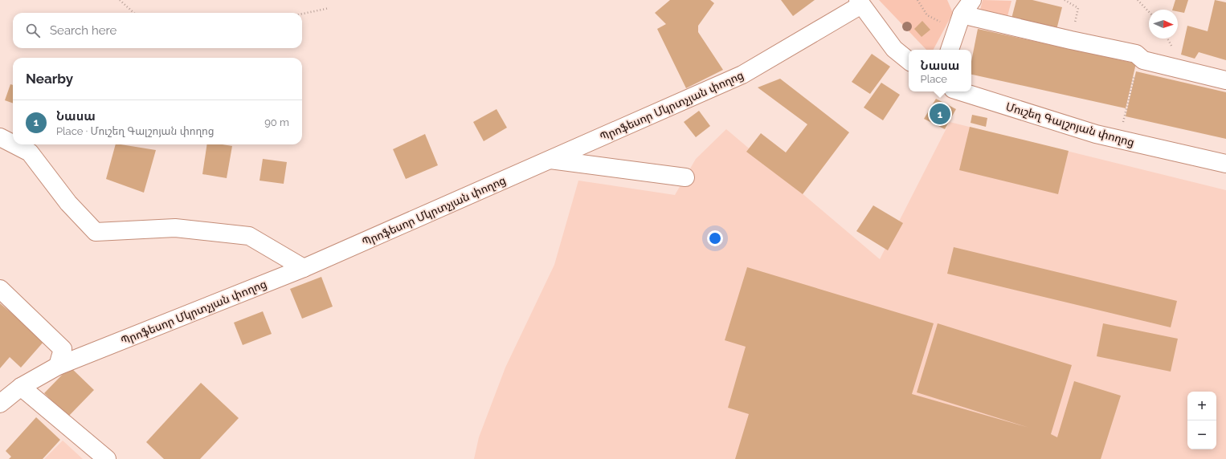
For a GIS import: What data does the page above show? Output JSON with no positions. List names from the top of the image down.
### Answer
{
  "streets": {
    "street": ["Պրոֆեսոր Մկրտչյան փողոց", "Մուշեղ Գալշոյան փողոց"]
  },
  "north": "right",
  "page": {
    "search": "Search here",
    "popup": ["Նասա", "Place"],
    "heading": "Nearby",
    "list": [
      {
        "mark": "1",
        "name": "Նասա",
        "note": "Place · Մուշեղ Գալշոյան փողոց",
        "value": "90 m"
      }
    ],
    "pins": "1",
    "map_buttons": ["+", "−"]
  }
}
